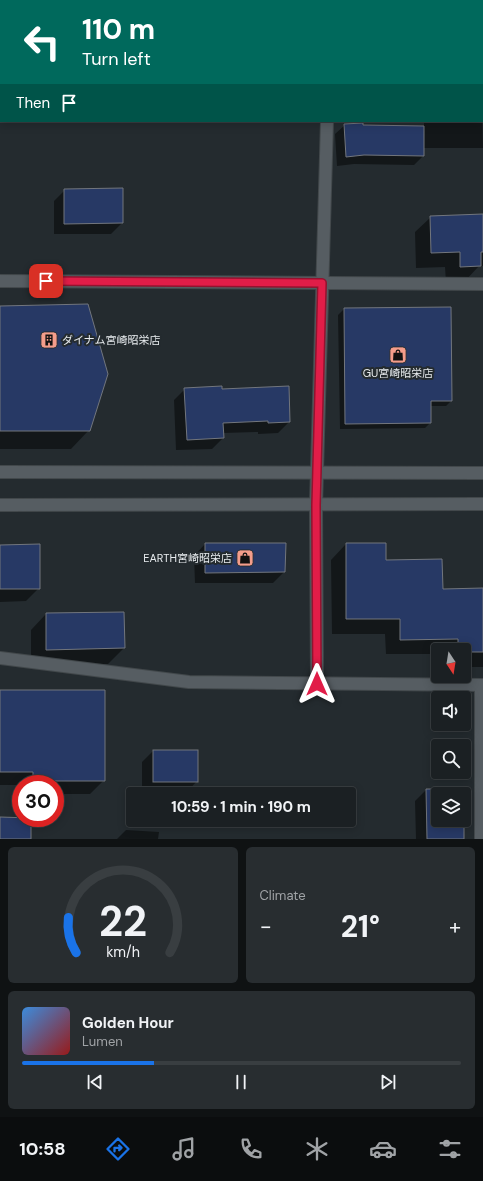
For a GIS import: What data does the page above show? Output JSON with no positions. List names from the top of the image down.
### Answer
{
  "places": {
    "building": ["ダイナム宮崎昭栄店"],
    "shop": ["GU宮崎昭栄店", "EARTH宮崎昭栄店"]
  },
  "north": "bottom",
  "page": {
    "turn": ["110 m", "Turn left"],
    "then": "Then",
    "limit": "30",
    "trip": "10:59 · 1 min · 190 m",
    "tile": "Climate",
    "heat": ["−", "21°", "+"],
    "song": ["Golden Hour", "Lumen"],
    "tabs": "10:58",
    "gauge": ["22", "km/h"]
  }
}
